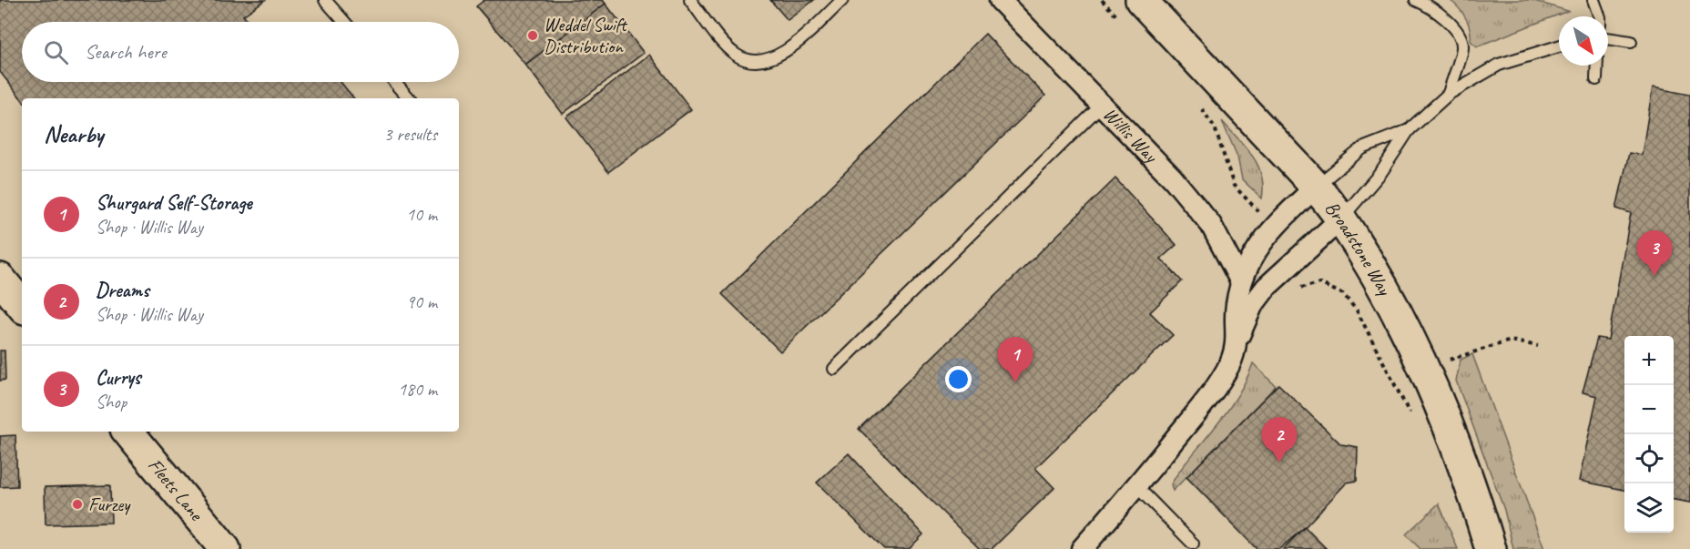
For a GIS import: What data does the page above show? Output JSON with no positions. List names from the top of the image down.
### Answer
{
  "streets": {
    "main road": ["Broadstone Way", "Fleets Lane"],
    "street": ["Willis Way"]
  },
  "places": ["Weddel Swift Distribution", "Furzey"],
  "north": "bottom right",
  "page": {
    "search": "Search here",
    "heading": ["Nearby", "3 results"],
    "list": [
      {
        "mark": "1",
        "name": "Shurgard Self-Storage",
        "note": "Shop · Willis Way",
        "value": "10 m"
      },
      {
        "mark": "2",
        "name": "Dreams",
        "note": "Shop · Willis Way",
        "value": "90 m"
      },
      {
        "mark": "3",
        "name": "Currys",
        "note": "Shop",
        "value": "180 m"
      }
    ],
    "pins": ["3", "1", "2"],
    "map_buttons": ["+", "−"]
  }
}
